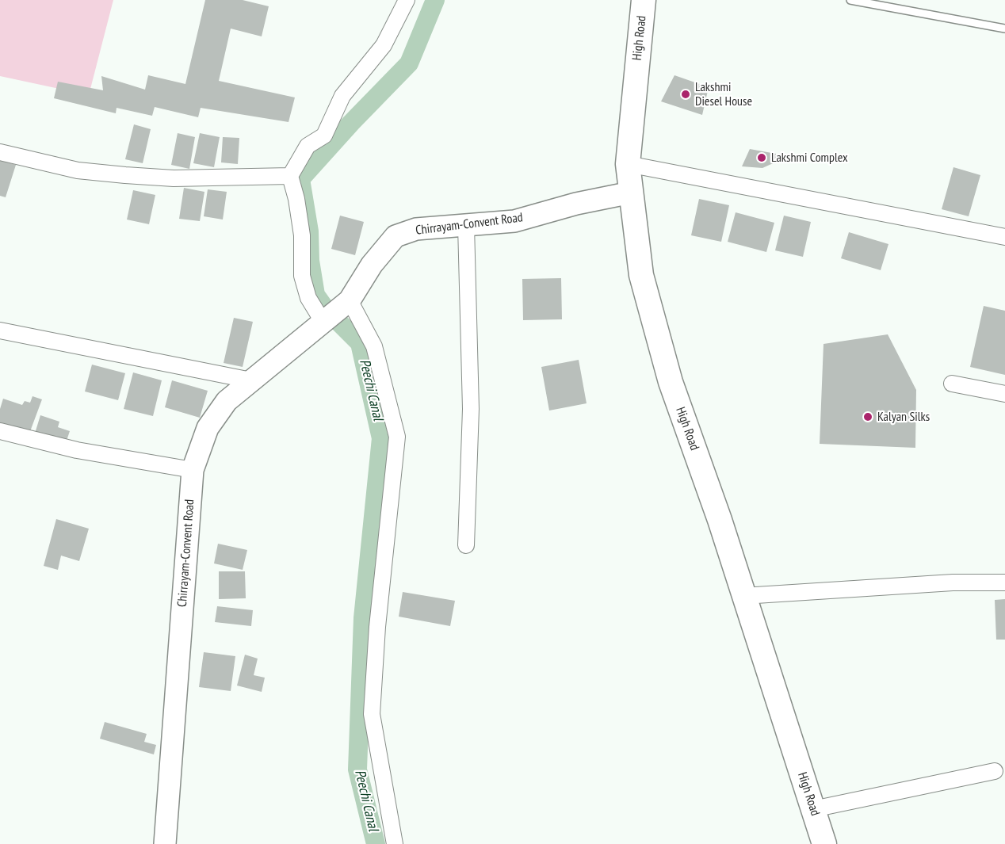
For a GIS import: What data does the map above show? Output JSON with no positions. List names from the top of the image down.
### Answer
{
  "streets": {
    "main road": ["High Road"],
    "street": ["Chirrayam-Convent Road"]
  },
  "crossings": [
    ["High Road", "Chirrayam-Convent Road"]
  ],
  "water": ["Peechi Canal"],
  "places": ["Lakshmi Diesel House", "Lakshmi Complex", "Kalyan Silks"]
}
